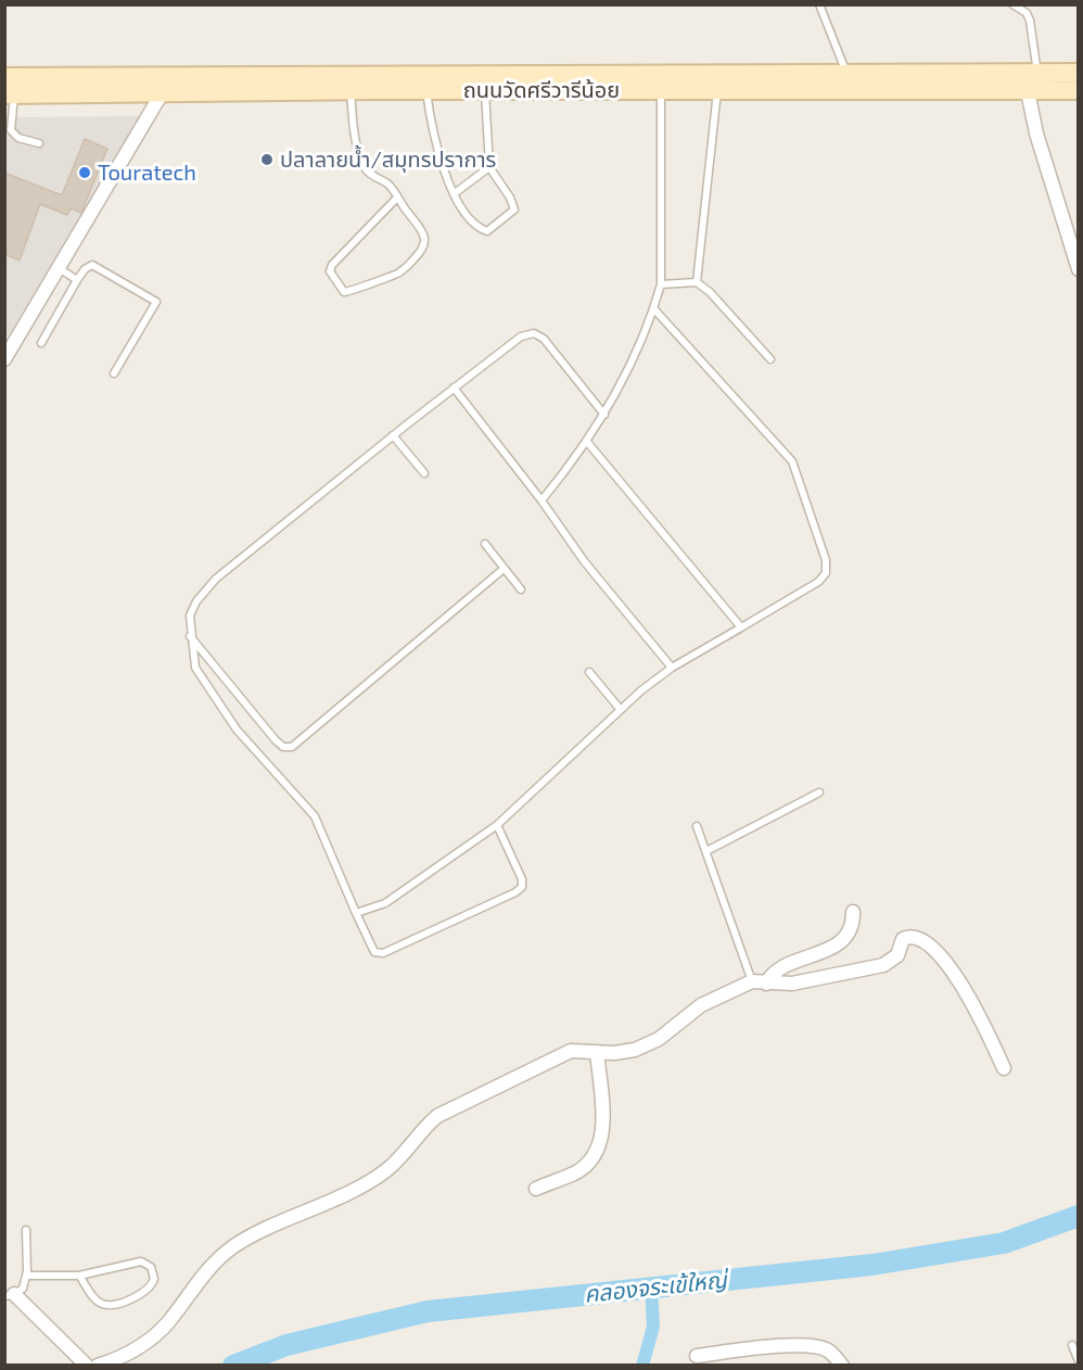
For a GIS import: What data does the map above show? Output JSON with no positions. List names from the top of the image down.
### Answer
{
  "streets": {
    "main road": ["ถนนวัดศรีวารีน้อย"]
  },
  "water": ["คลองจระเข้ใหญ่"],
  "places": ["ปลาลายน้ำ/สมุทรปราการ", "Touratech"]
}
